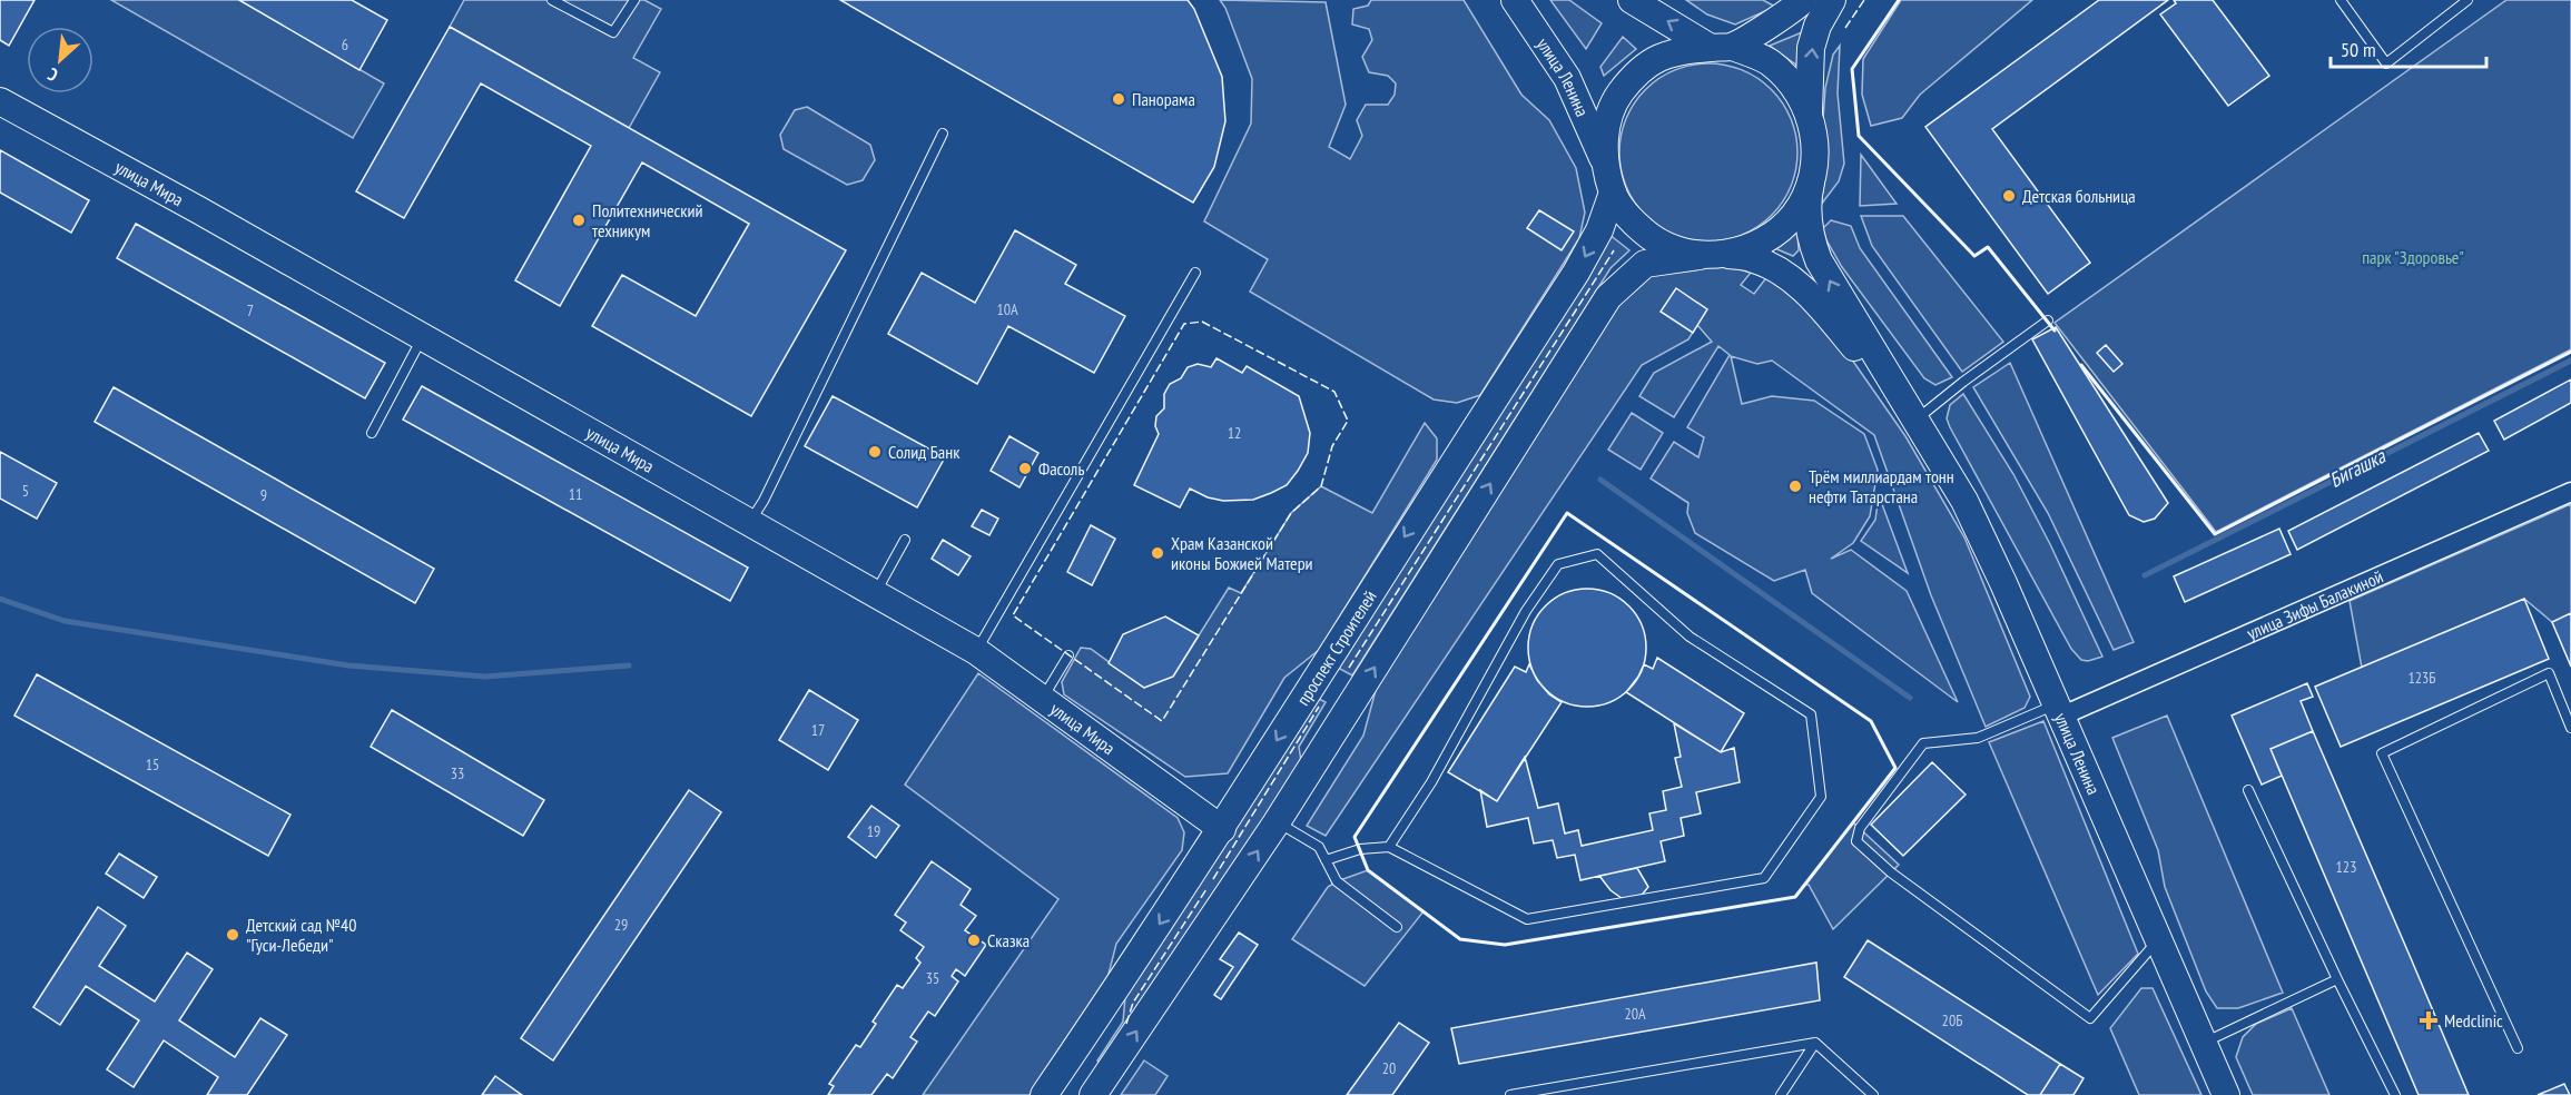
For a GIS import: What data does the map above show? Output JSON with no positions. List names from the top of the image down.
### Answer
{
  "streets": {
    "street": [
      "улица Ленина",
      "улица Мира",
      "улица Зифы Балакиной",
      "проспект Строителей"
    ]
  },
  "crossings": [
    ["улица Ленина", "улица Зифы Балакиной"],
    ["улица Ленина", "проспект Строителей"],
    ["улица Мира", "проспект Строителей"]
  ],
  "water": ["Бигашка"],
  "parks": ["парк \"Здоровье\""],
  "places": {
    "other": [
      "Панорама",
      "Детская больница",
      "Политехнический техникум",
      "Солид Банк",
      "Фасоль",
      "Трём миллиардам тонн нефти Татарстана",
      "Храм Казанской иконы Божией Матери",
      "Детский сад №40 \"Гуси-Лебеди\"",
      "Сказка"
    ],
    "health": ["Medclinic"]
  },
  "house_numbers": [
    "6",
    "10А",
    "7",
    "12",
    "5",
    "11",
    "9",
    "123Б",
    "17",
    "15",
    "33",
    "19",
    "123",
    "29",
    "35",
    "20А",
    "20Б",
    "20"
  ],
  "scale_bar": "50 m",
  "north": "bottom left"
}
